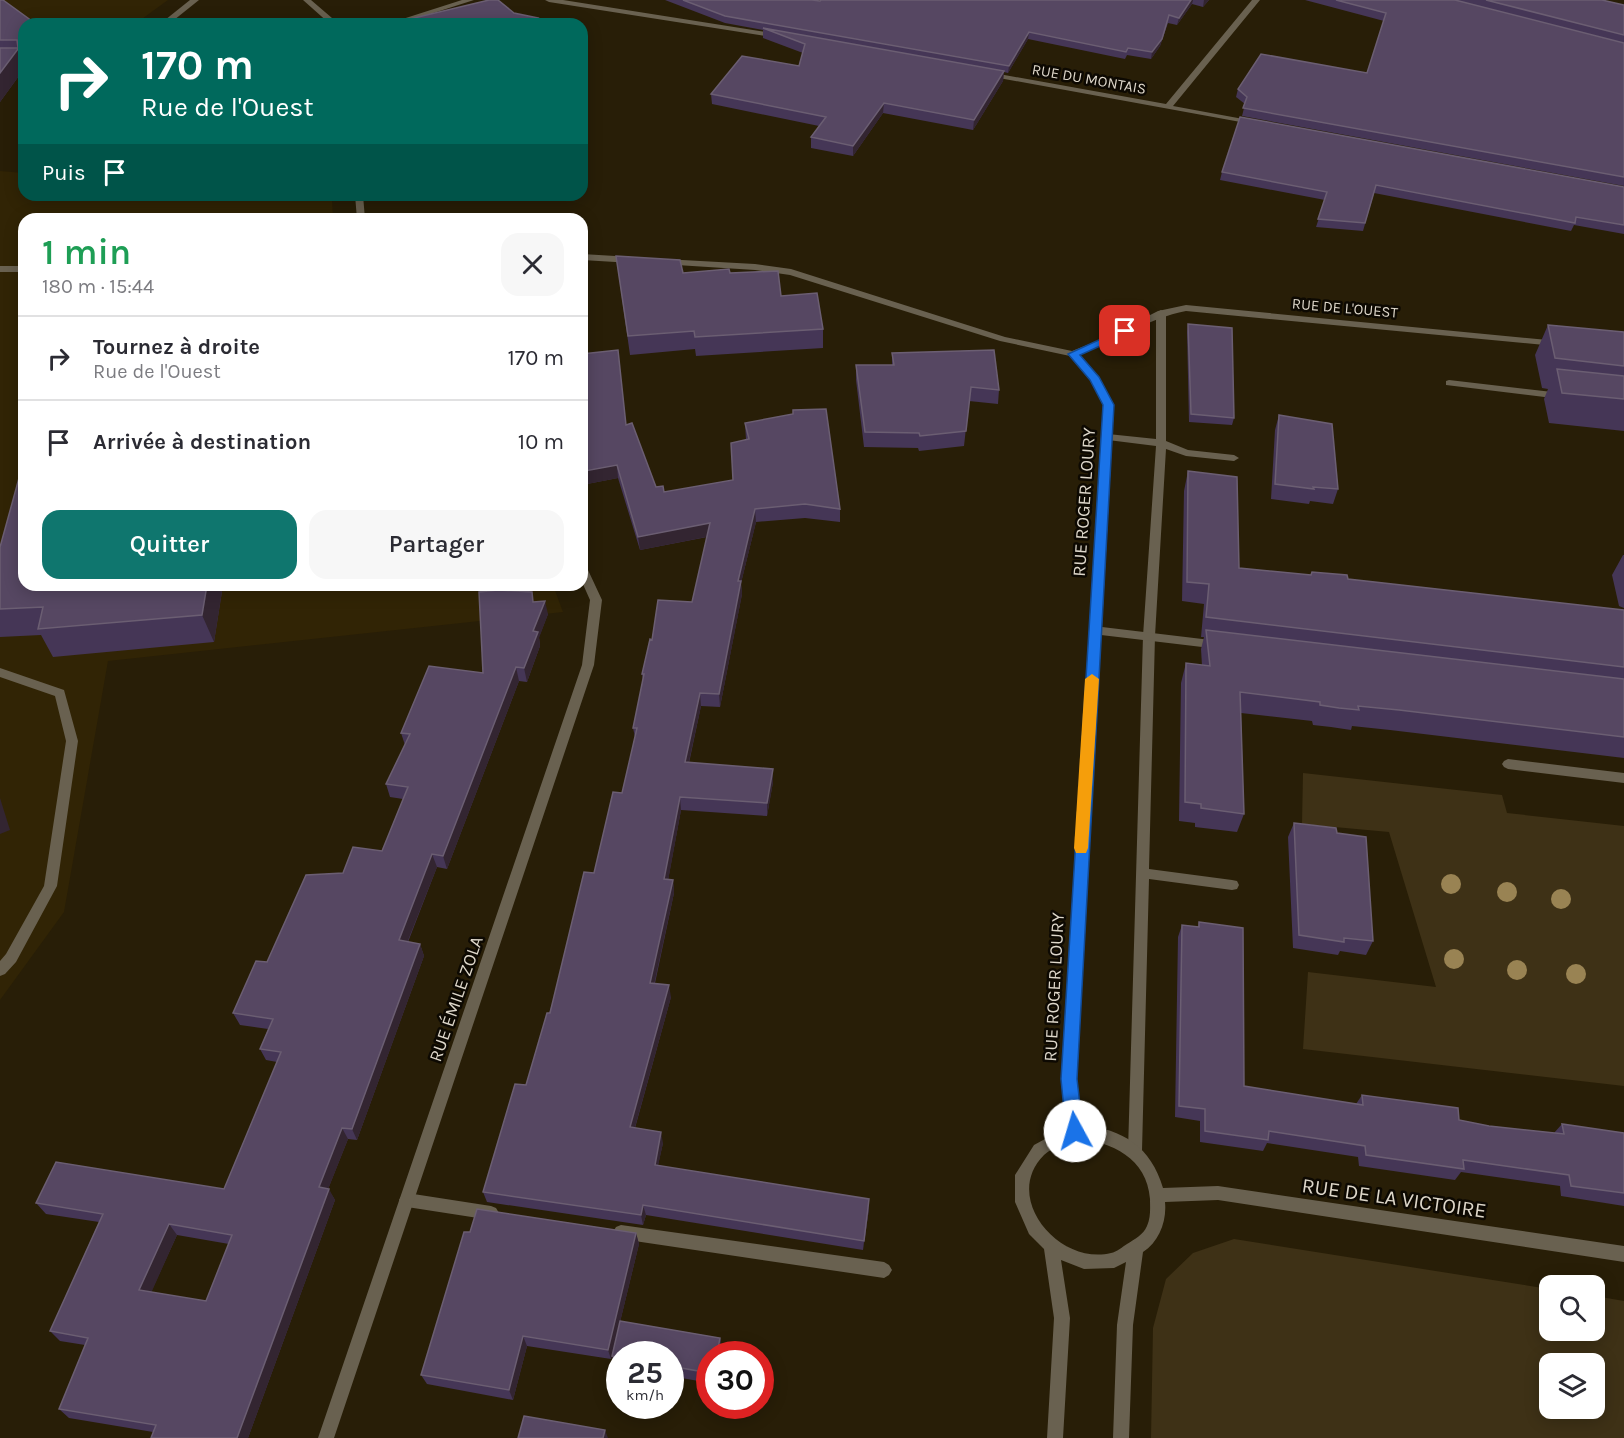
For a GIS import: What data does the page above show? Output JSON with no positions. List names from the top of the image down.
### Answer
{
  "streets": {
    "street": [
      "RUE DU MONTAIS",
      "RUE DE L'OUEST",
      "RUE ROGER LOURY",
      "RUE ÉMILE ZOLA",
      "RUE DE LA VICTOIRE"
    ]
  },
  "crossings": [
    ["RUE DE L'OUEST", "RUE ROGER LOURY"],
    ["RUE ROGER LOURY", "RUE DE LA VICTOIRE"]
  ],
  "page": {
    "turn": ["170 m", "Rue de l'Ouest"],
    "then": "Puis",
    "heading": ["1 min", "180 m · 15:44"],
    "list": [
      {
        "name": "Tournez à droite",
        "note": "Rue de l'Ouest",
        "value": "170 m"
      },
      {
        "name": "Arrivée à destination",
        "value": "10 m"
      }
    ],
    "buttons": ["Quitter", "Partager"],
    "speed": "25 km/h",
    "limit": "30"
  }
}
